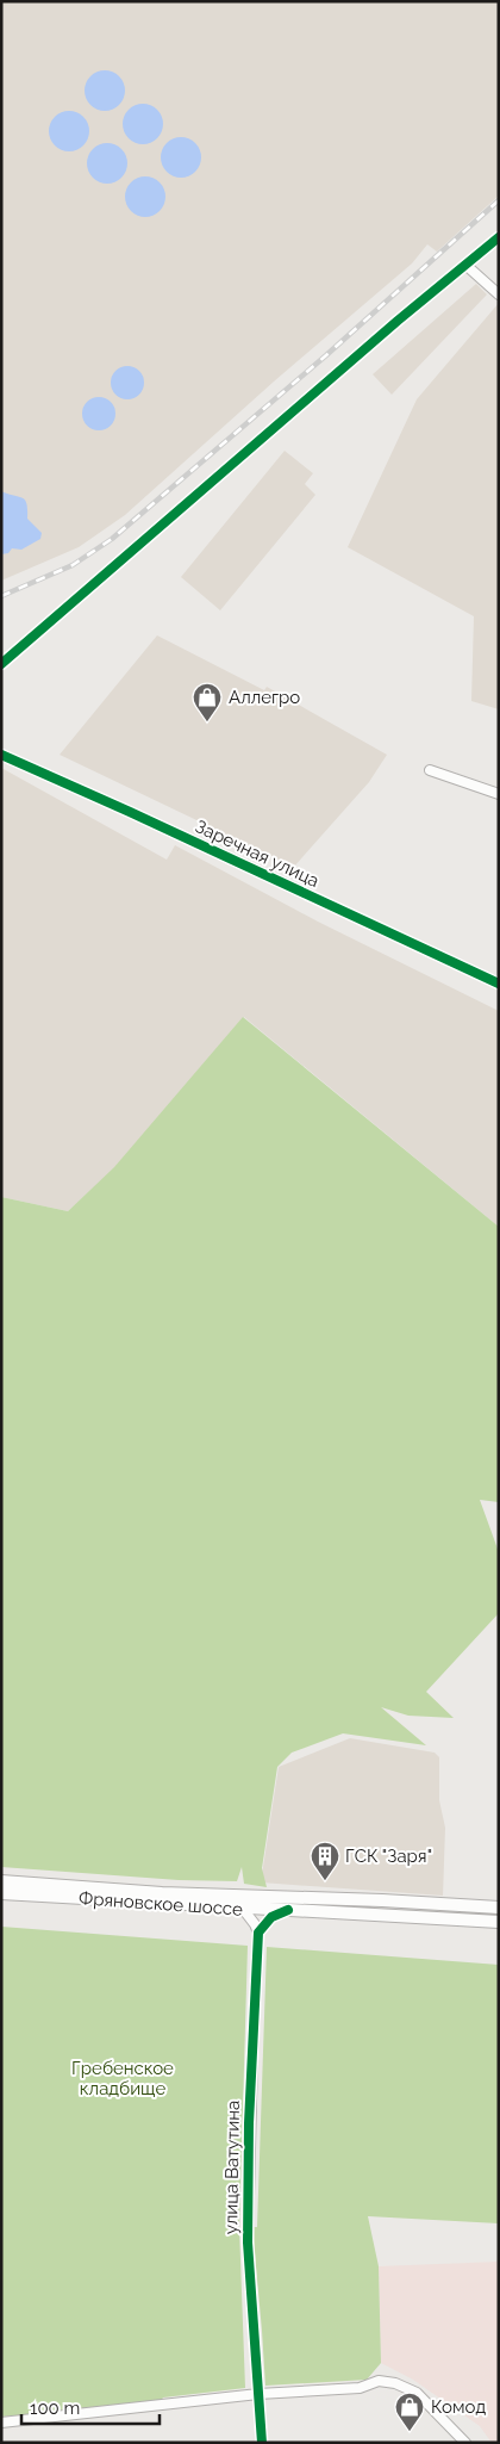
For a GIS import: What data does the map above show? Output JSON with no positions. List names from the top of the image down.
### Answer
{
  "streets": {
    "main road": ["Фряновское шоссе"],
    "street": ["Заречная улица", "улица Ватутина"]
  },
  "parks": ["Гребенское кладбище"],
  "places": {
    "shop": ["Аллегро", "Комод"],
    "building": ["ГСК \"Заря\""]
  },
  "scale_bar": "100 m"
}
